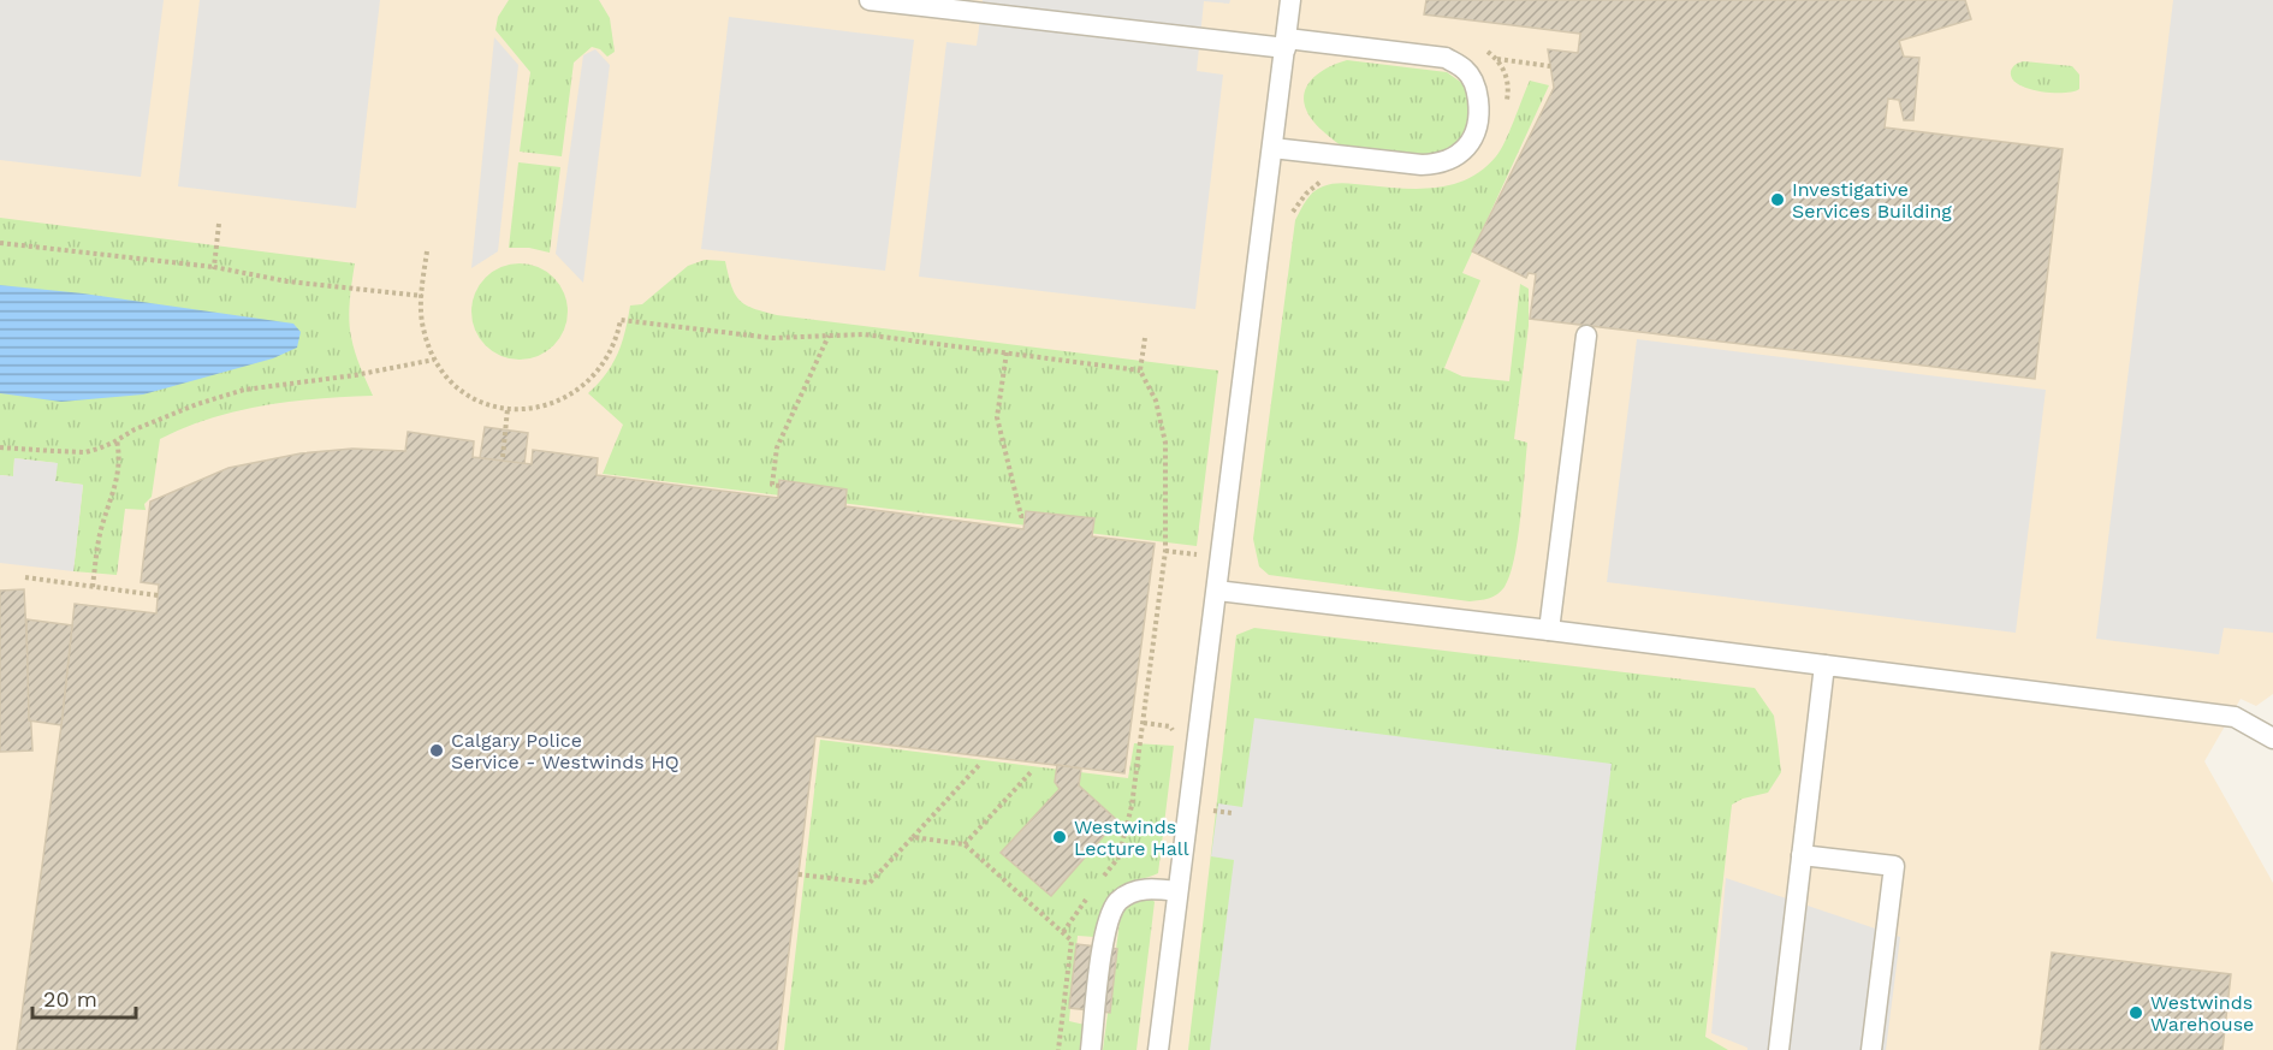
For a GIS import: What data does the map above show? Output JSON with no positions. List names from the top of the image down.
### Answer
{
  "places": [
    "Investigative Services Building",
    "Calgary Police Service - Westwinds HQ",
    "Westwinds Lecture Hall",
    "Westwinds Warehouse"
  ],
  "scale_bar": "20 m"
}
